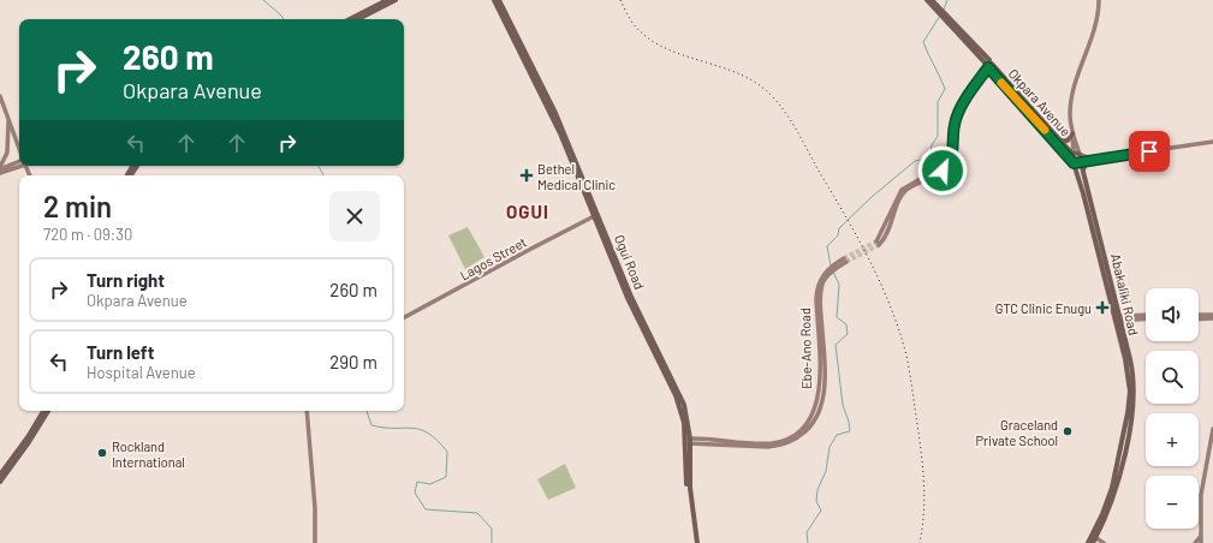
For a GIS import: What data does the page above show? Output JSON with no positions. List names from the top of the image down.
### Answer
{
  "streets": {
    "main road": [
      "Okpara Avenue",
      "Lagos Street",
      "Ogui Road",
      "Abakaliki Road",
      "Ebe-Ano Road"
    ]
  },
  "crossings": [
    ["Okpara Avenue", "Abakaliki Road"],
    ["Lagos Street", "Ogui Road"],
    ["Ogui Road", "Ebe-Ano Road"]
  ],
  "districts": ["OGUI"],
  "places": {
    "health": ["Bethel Medical Clinic", "GTC Clinic Enugu"],
    "other": ["Graceland Private School", "Rockland International"]
  },
  "page": {
    "turn": ["260 m", "Okpara Avenue"],
    "heading": ["2 min", "720 m · 09:30"],
    "list": [
      {
        "name": "Turn right",
        "note": "Okpara Avenue",
        "value": "260 m"
      },
      {
        "name": "Turn left",
        "note": "Hospital Avenue",
        "value": "290 m"
      }
    ],
    "map_buttons": ["+", "−"]
  }
}
